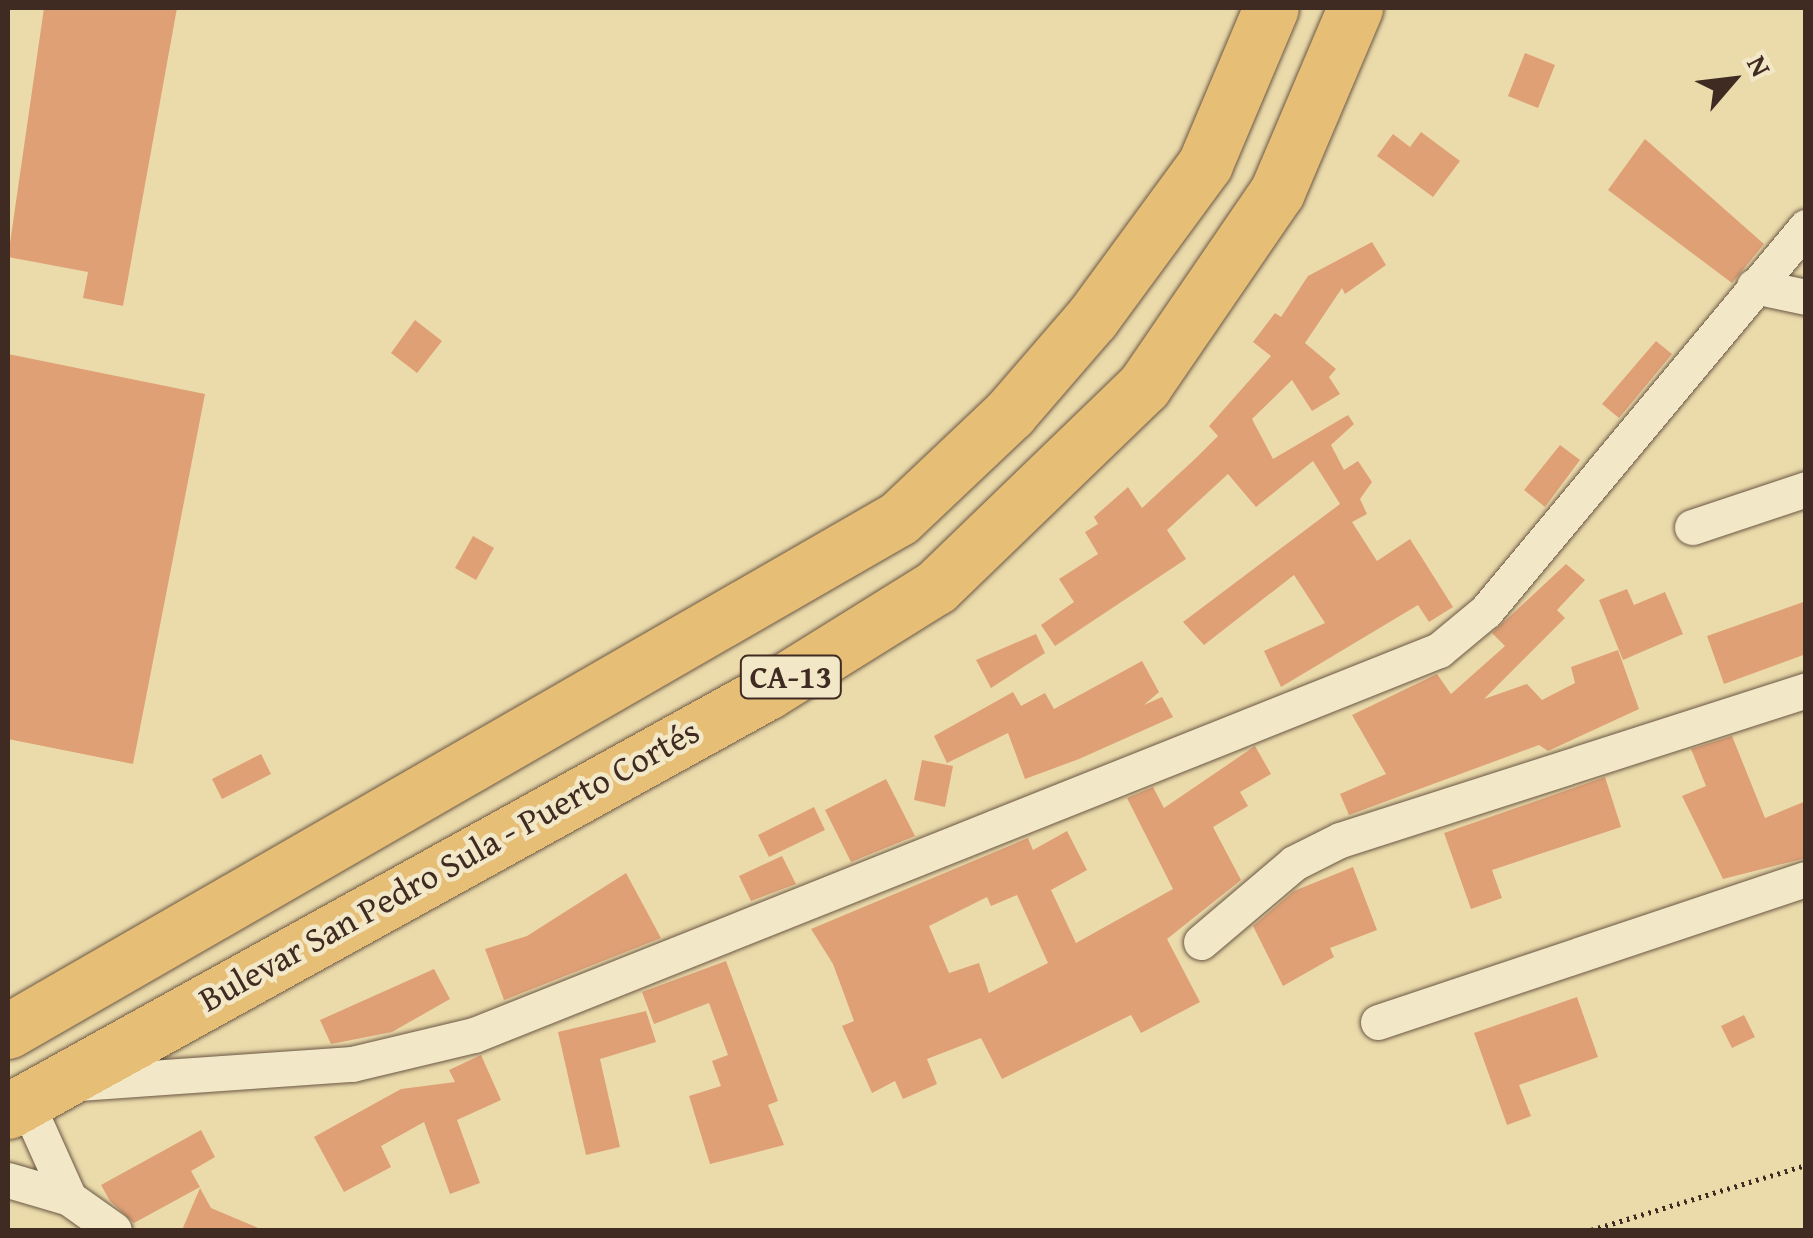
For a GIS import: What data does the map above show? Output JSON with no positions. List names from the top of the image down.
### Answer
{
  "streets": {
    "highway": ["CA-13", "Bulevar San Pedro Sula - Puerto Cortés"]
  },
  "north": "top right"
}
